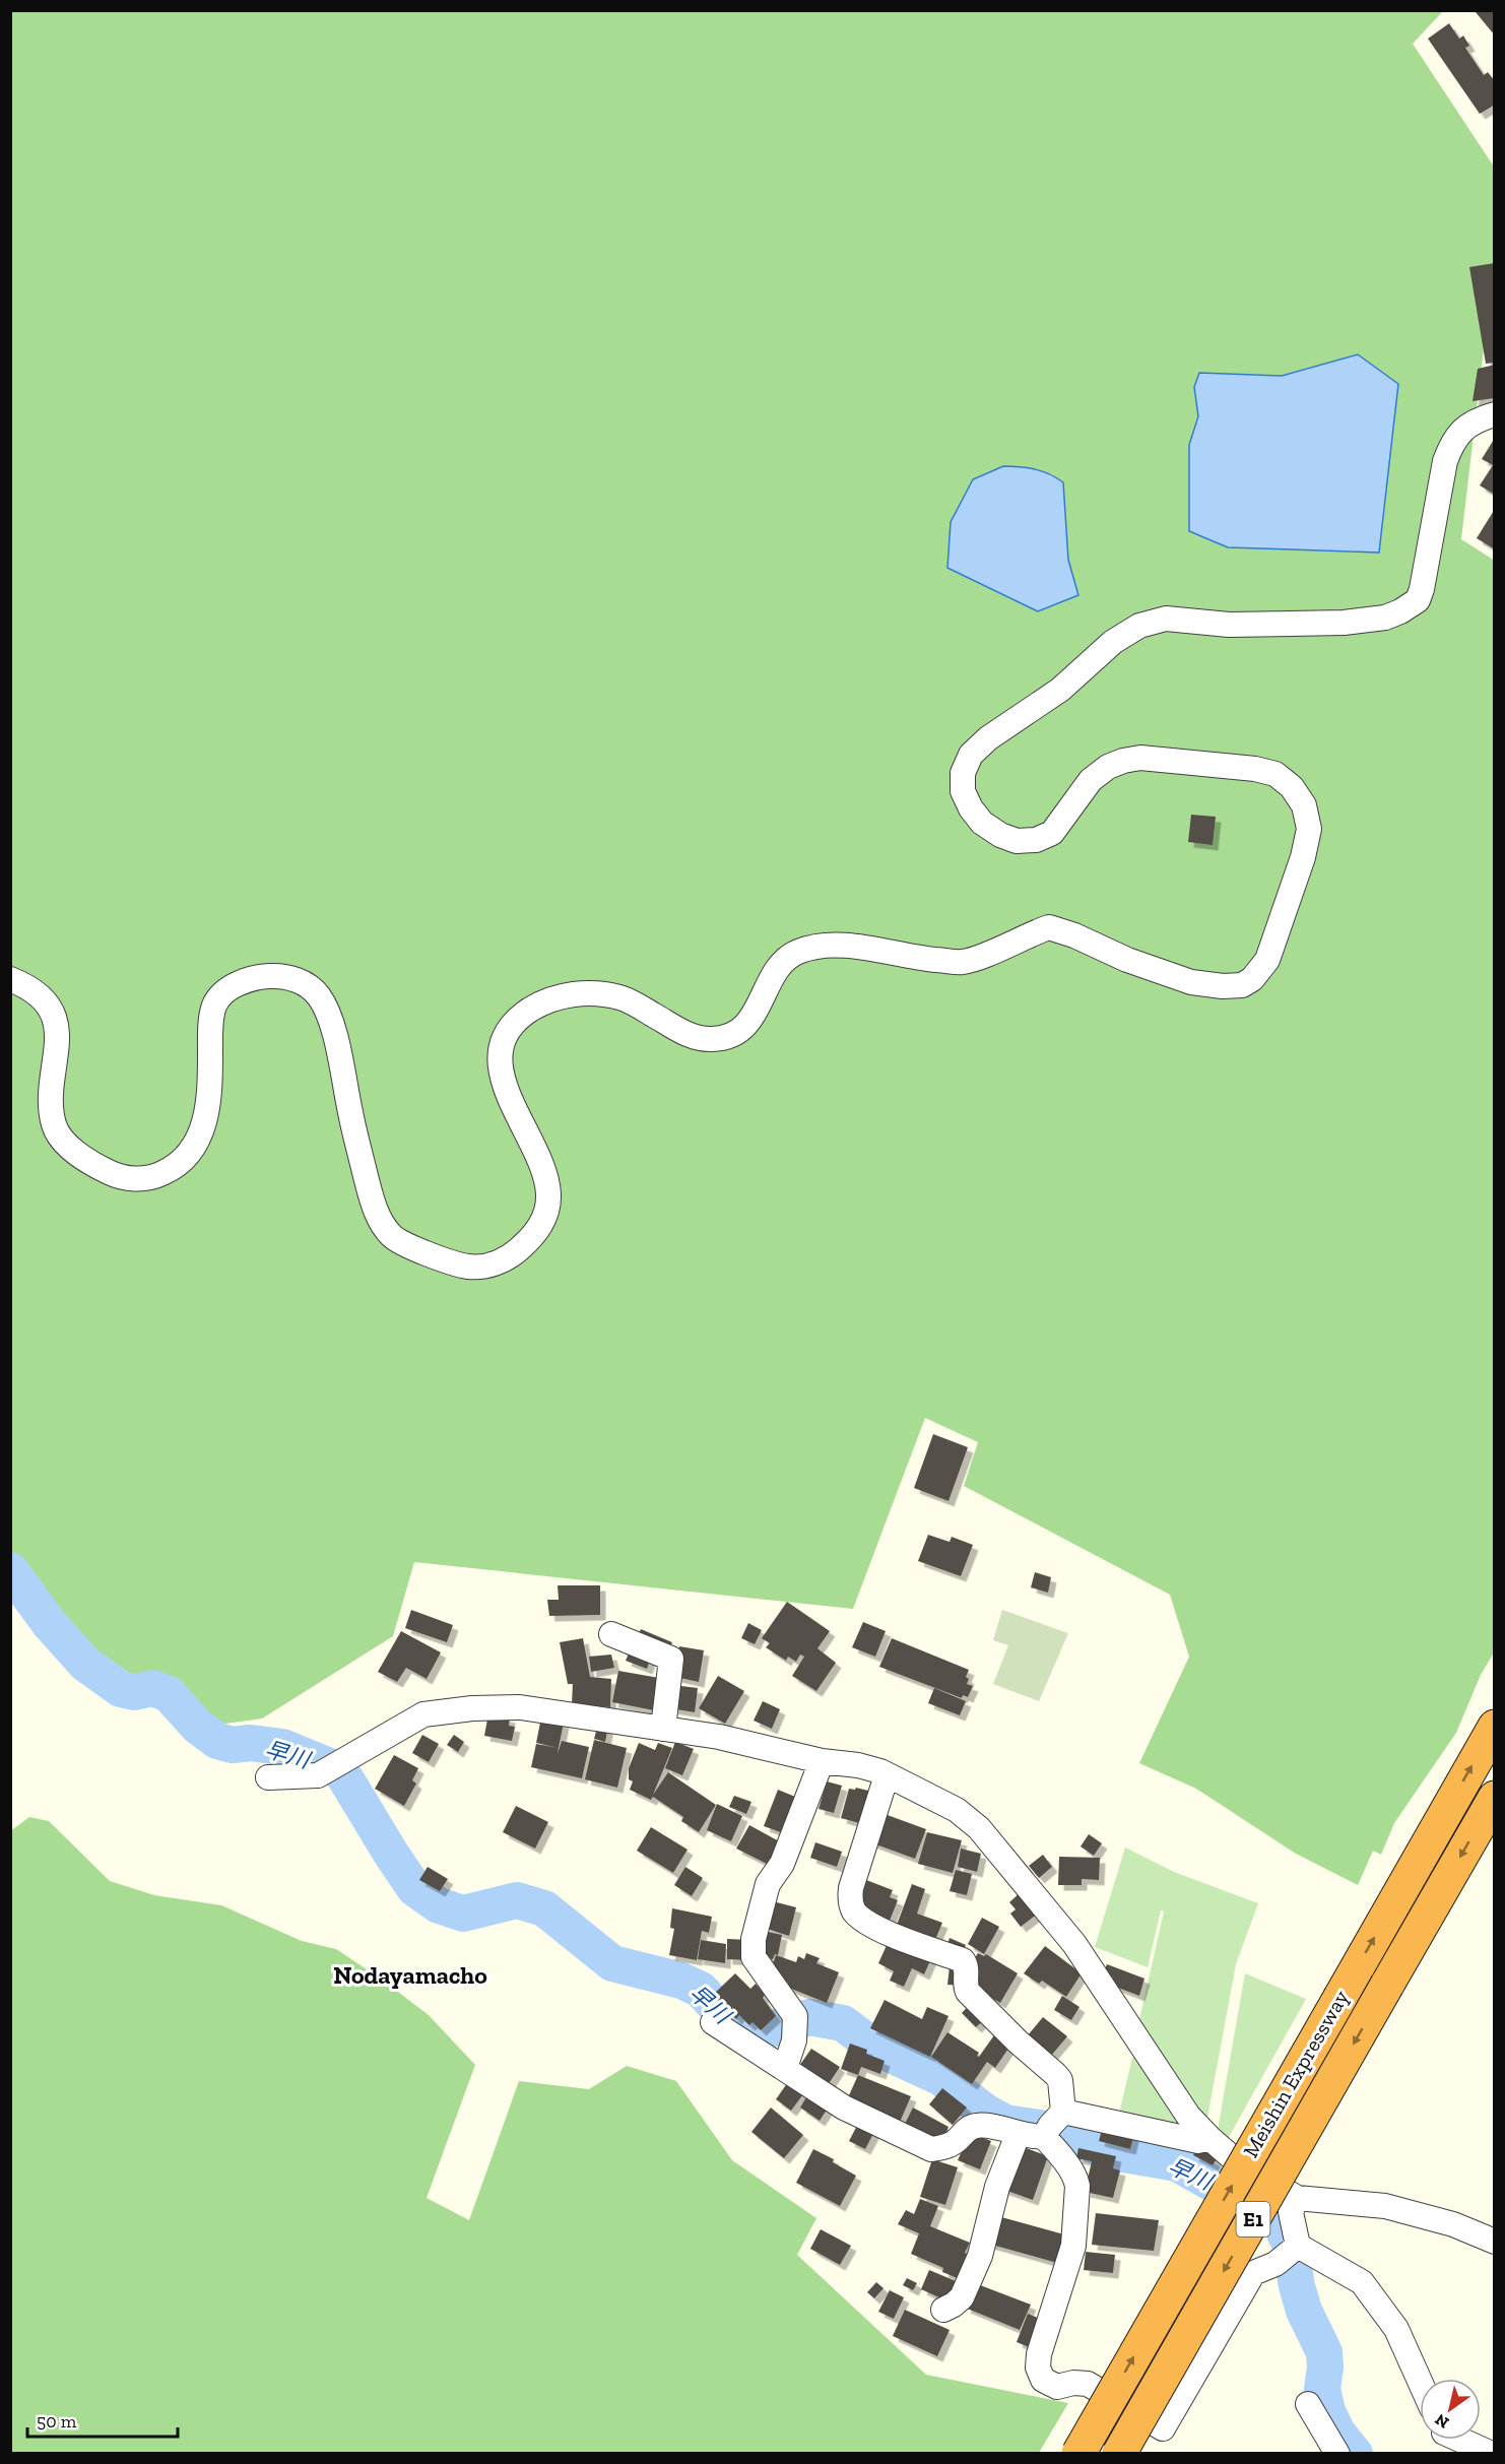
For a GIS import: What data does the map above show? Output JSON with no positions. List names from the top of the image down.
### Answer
{
  "streets": {
    "highway": ["Meishin Expressway", "E1"]
  },
  "districts": ["Nodayamacho"],
  "water": ["早川"],
  "scale_bar": "50 m",
  "north": "bottom left"
}
